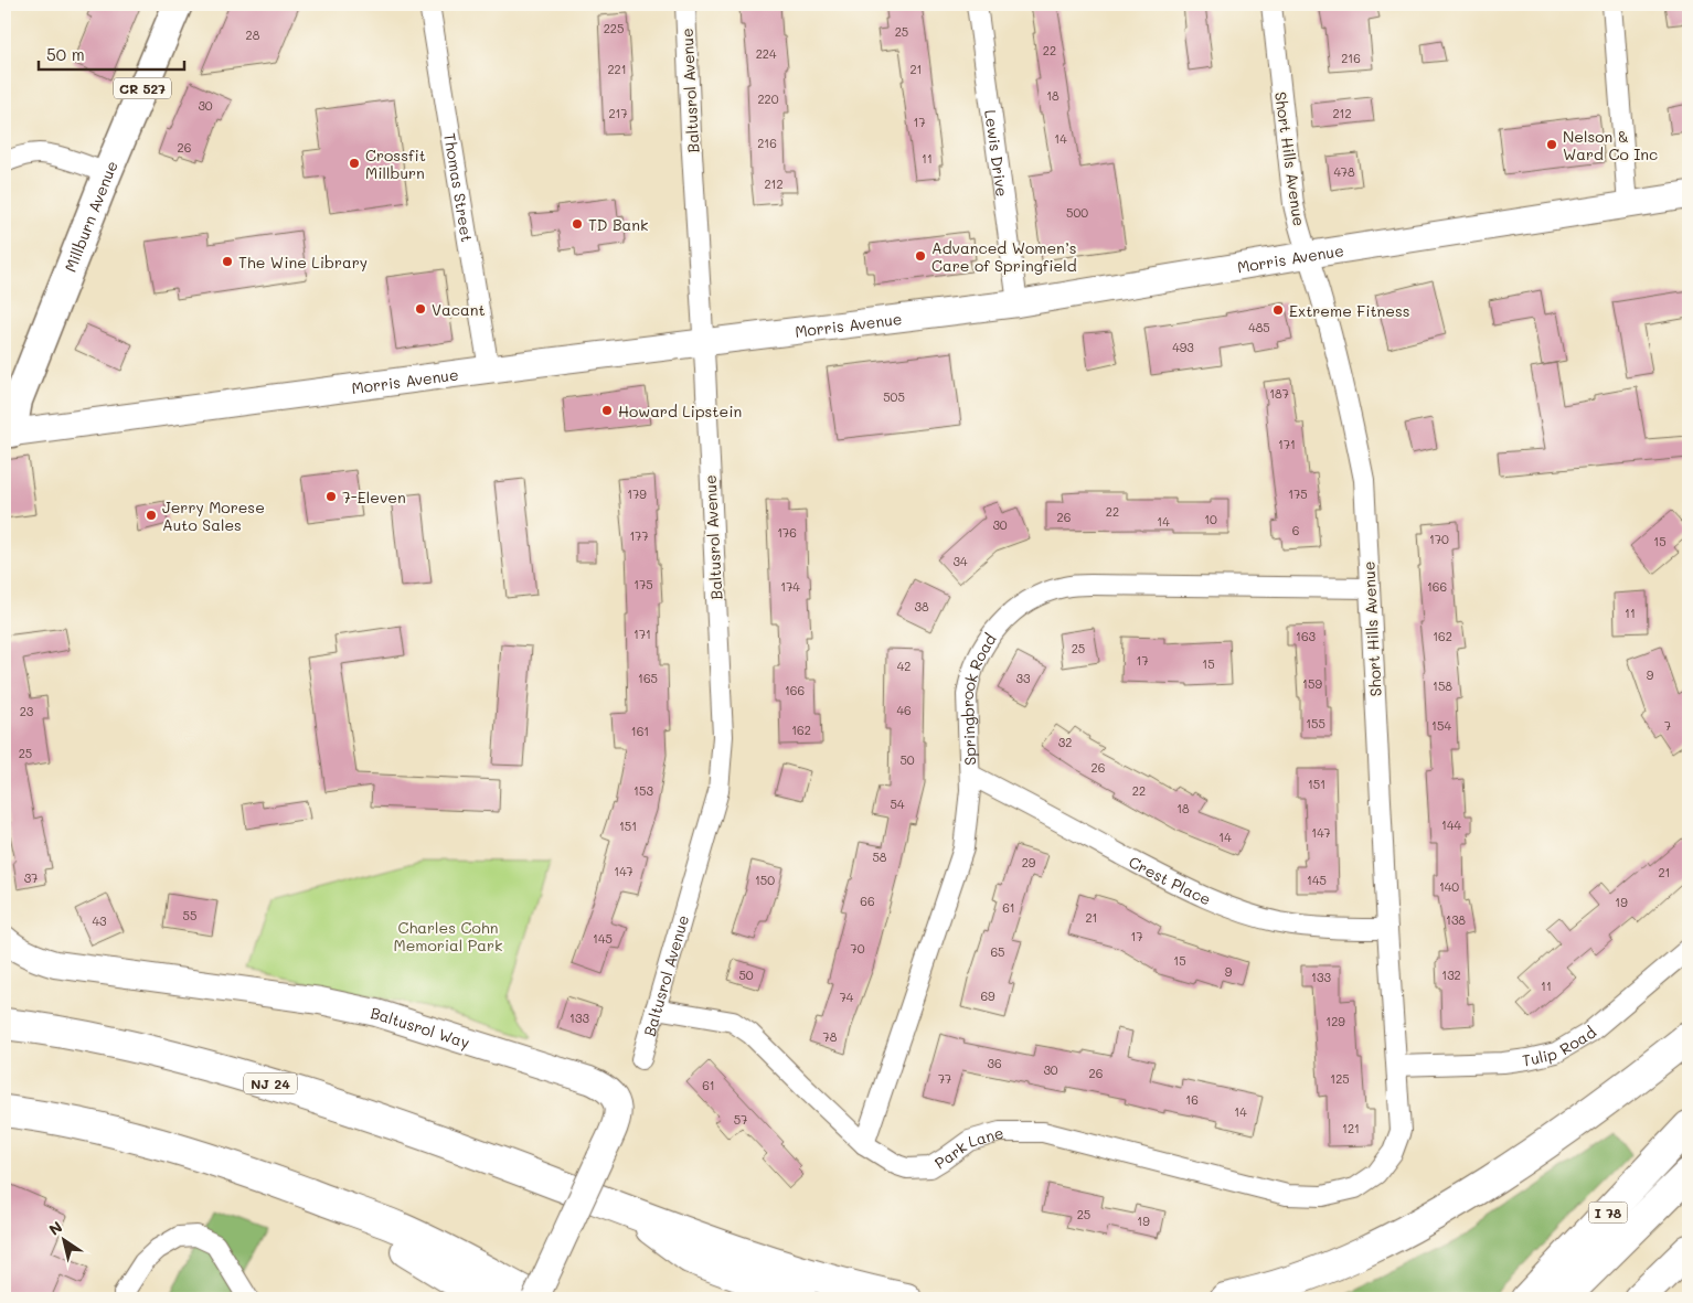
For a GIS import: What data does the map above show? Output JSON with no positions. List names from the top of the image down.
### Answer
{
  "streets": {
    "highway": ["NJ 24", "I 78"],
    "main road": [
      "CR 527",
      "Millburn Avenue",
      "Morris Avenue",
      "Baltusrol Way"
    ],
    "street": [
      "Baltusrol Avenue",
      "Lewis Drive",
      "Short Hills Avenue",
      "Thomas Street",
      "Springbrook Road",
      "Crest Place",
      "Tulip Road",
      "Park Lane"
    ]
  },
  "crossings": [
    ["Baltusrol Avenue", "Morris Avenue"],
    ["Baltusrol Avenue", "Park Lane"],
    ["Lewis Drive", "Morris Avenue"],
    ["Short Hills Avenue", "Morris Avenue"],
    ["Short Hills Avenue", "Springbrook Road"],
    ["Short Hills Avenue", "Crest Place"],
    ["Short Hills Avenue", "Tulip Road"],
    ["Short Hills Avenue", "Park Lane"],
    ["Thomas Street", "Morris Avenue"],
    ["Millburn Avenue", "Morris Avenue"],
    ["Springbrook Road", "Crest Place"],
    ["Springbrook Road", "Park Lane"]
  ],
  "parks": ["Charles Cohn Memorial Park"],
  "places": [
    "Nelson & Ward Co Inc",
    "Crossfit Millburn",
    "TD Bank",
    "Advanced Women’s Care of Springfield",
    "The Wine Library",
    "Vacant",
    "Extreme Fitness",
    "Howard Lipstein",
    "7-Eleven",
    "Jerry Morese Auto Sales"
  ],
  "house_numbers": [
    "225",
    "25",
    "28",
    "22",
    "224",
    "216",
    "221",
    "21",
    "18",
    "220",
    "30",
    "217",
    "212",
    "17",
    "14",
    "216",
    "26",
    "11",
    "478",
    "212",
    "500",
    "485",
    "493",
    "187",
    "505",
    "171",
    "179",
    "175",
    "22",
    "26",
    "10",
    "14",
    "30",
    "6",
    "176",
    "177",
    "170",
    "15",
    "34",
    "175",
    "174",
    "166",
    "38",
    "11",
    "171",
    "163",
    "162",
    "25",
    "17",
    "15",
    "42",
    "9",
    "165",
    "33",
    "159",
    "158",
    "166",
    "46",
    "23",
    "155",
    "154",
    "7",
    "162",
    "161",
    "32",
    "25",
    "50",
    "26",
    "151",
    "153",
    "22",
    "54",
    "18",
    "144",
    "151",
    "147",
    "14",
    "58",
    "29",
    "147",
    "21",
    "37",
    "150",
    "145",
    "140",
    "66",
    "19",
    "61",
    "55",
    "21",
    "138",
    "43",
    "17",
    "145",
    "70",
    "65",
    "15",
    "9",
    "50",
    "132",
    "133",
    "11",
    "69",
    "74",
    "133",
    "129",
    "78",
    "36",
    "30",
    "26",
    "77",
    "125",
    "61",
    "16",
    "14",
    "57",
    "121",
    "25",
    "19"
  ],
  "scale_bar": "50 m",
  "north": "top left"
}
